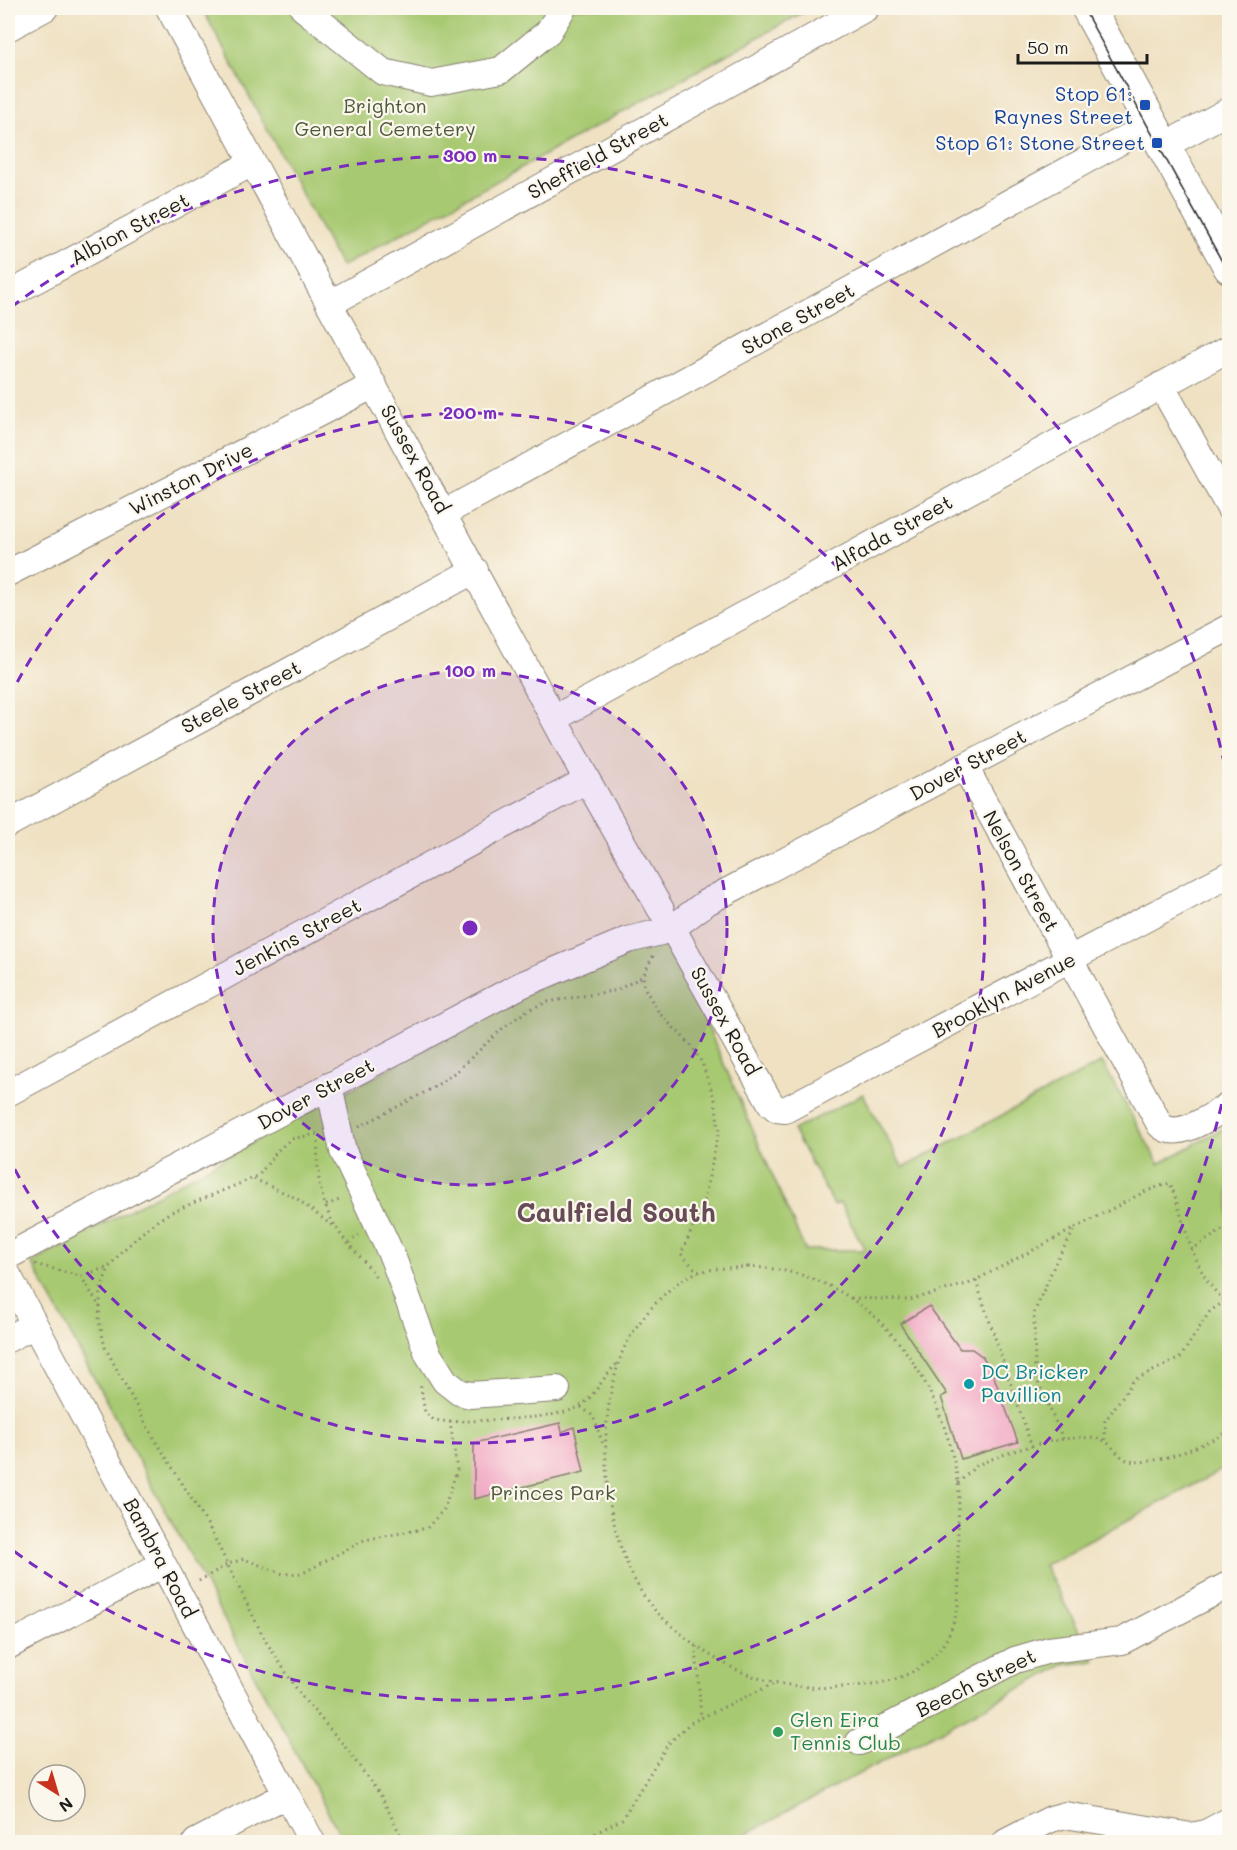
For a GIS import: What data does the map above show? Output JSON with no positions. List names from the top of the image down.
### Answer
{
  "streets": {
    "street": [
      "Sheffield Street",
      "Albion Street",
      "Stone Street",
      "Sussex Road",
      "Winston Drive",
      "Alfada Street",
      "Steele Street",
      "Dover Street",
      "Nelson Street",
      "Jenkins Street",
      "Brooklyn Avenue",
      "Bambra Road",
      "Beech Street"
    ]
  },
  "crossings": [
    ["Sheffield Street", "Sussex Road"],
    ["Albion Street", "Sussex Road"],
    ["Stone Street", "Sussex Road"],
    ["Sussex Road", "Winston Drive"],
    ["Sussex Road", "Alfada Street"],
    ["Sussex Road", "Steele Street"],
    ["Sussex Road", "Dover Street"],
    ["Sussex Road", "Jenkins Street"],
    ["Sussex Road", "Brooklyn Avenue"],
    ["Dover Street", "Nelson Street"],
    ["Dover Street", "Bambra Road"],
    ["Nelson Street", "Brooklyn Avenue"]
  ],
  "districts": ["Caulfield South"],
  "parks": ["Brighton General Cemetery", "Princes Park"],
  "places": {
    "transit": ["Stop 61: Raynes Street", "Stop 61: Stone Street"],
    "other": ["DC Bricker Pavillion", "Glen Eira Tennis Club"]
  },
  "scale_bar": "50 m",
  "north": "bottom right",
  "rings": ["300 m", "200 m", "100 m"]
}
